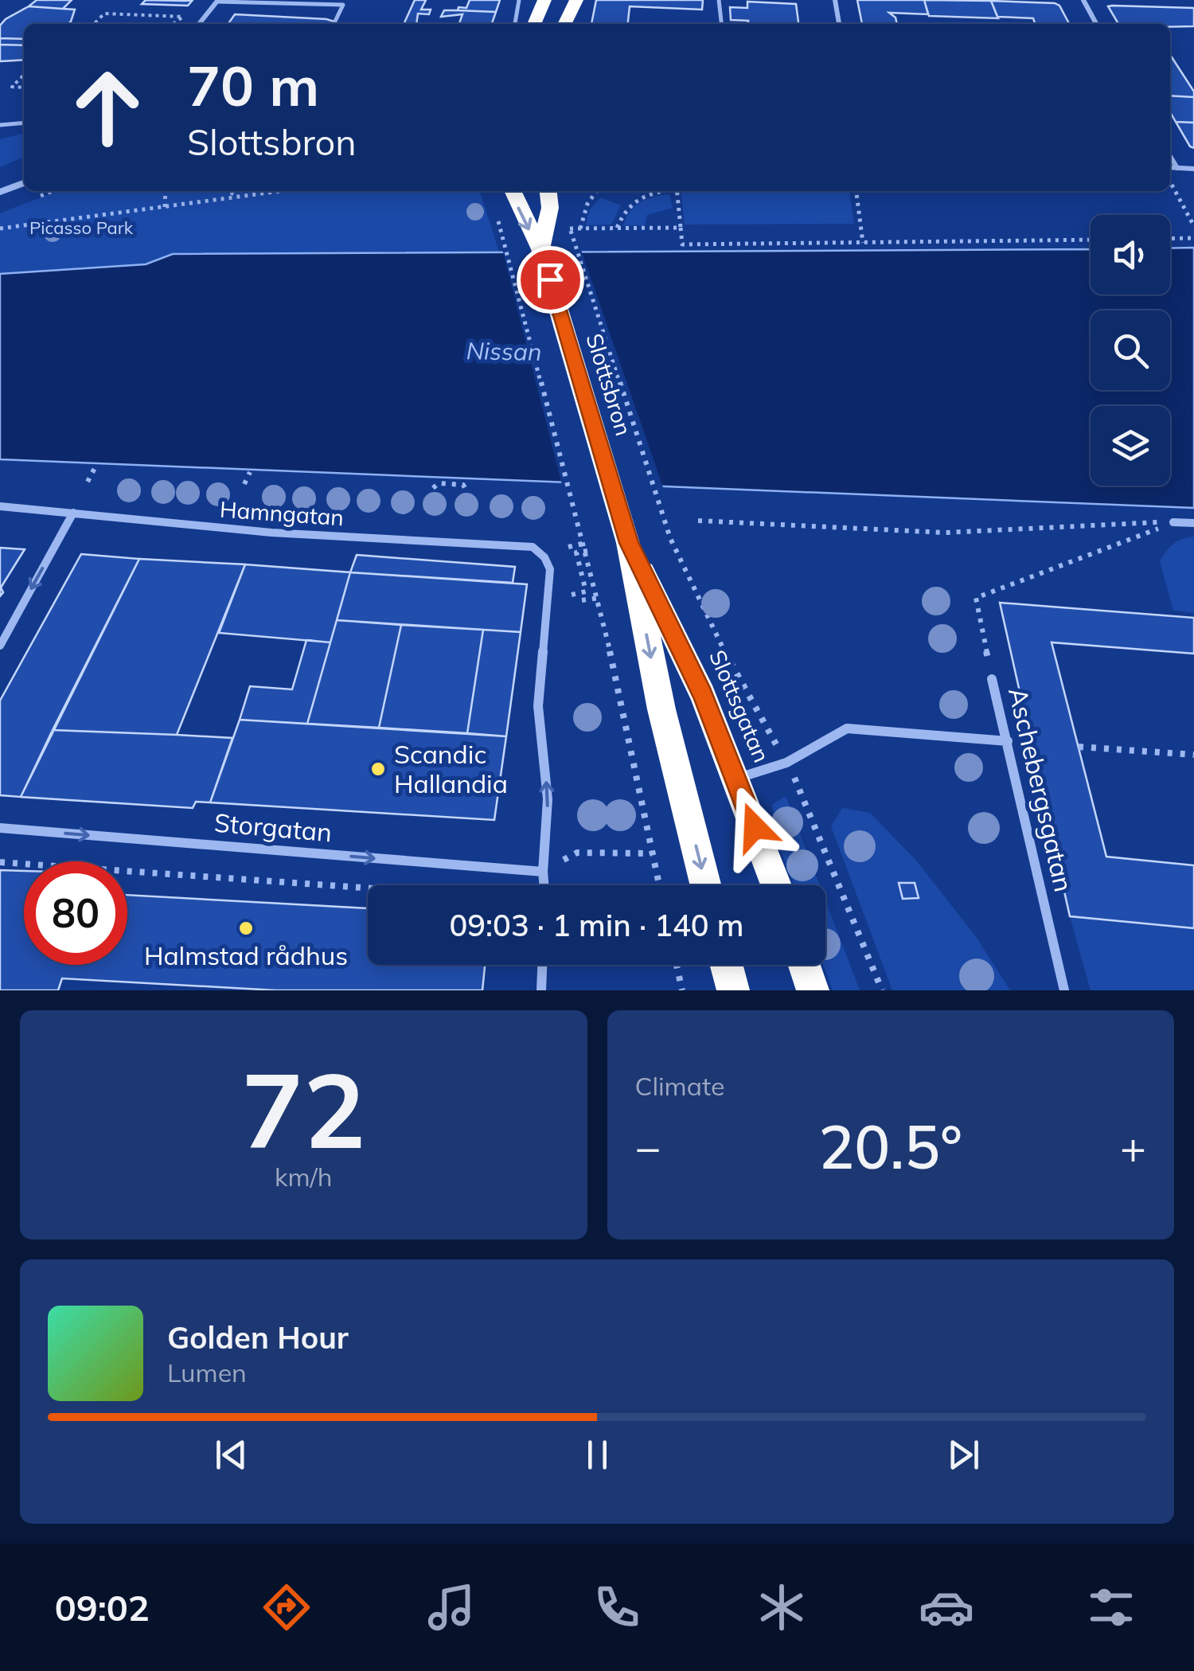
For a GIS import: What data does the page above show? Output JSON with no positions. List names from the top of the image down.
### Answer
{
  "streets": {
    "highway": ["Slottsbron", "Slottsgatan"],
    "street": ["Hamngatan", "Aschebergsgatan", "Storgatan"]
  },
  "crossings": [
    ["Slottsbron", "Slottsgatan"],
    ["Hamngatan", "Storgatan"]
  ],
  "one_way": ["Storgatan"],
  "water": ["Nissan"],
  "parks": ["Picasso Park"],
  "places": ["Scandic Hallandia", "Halmstad rådhus"],
  "page": {
    "turn": ["70 m", "Slottsbron"],
    "limit": "80",
    "trip": "09:03 · 1 min · 140 m",
    "tile": [
      ["72", "km/h"],
      "Climate"
    ],
    "heat": ["−", "20.5°", "+"],
    "song": ["Golden Hour", "Lumen"],
    "tabs": "09:02"
  }
}
